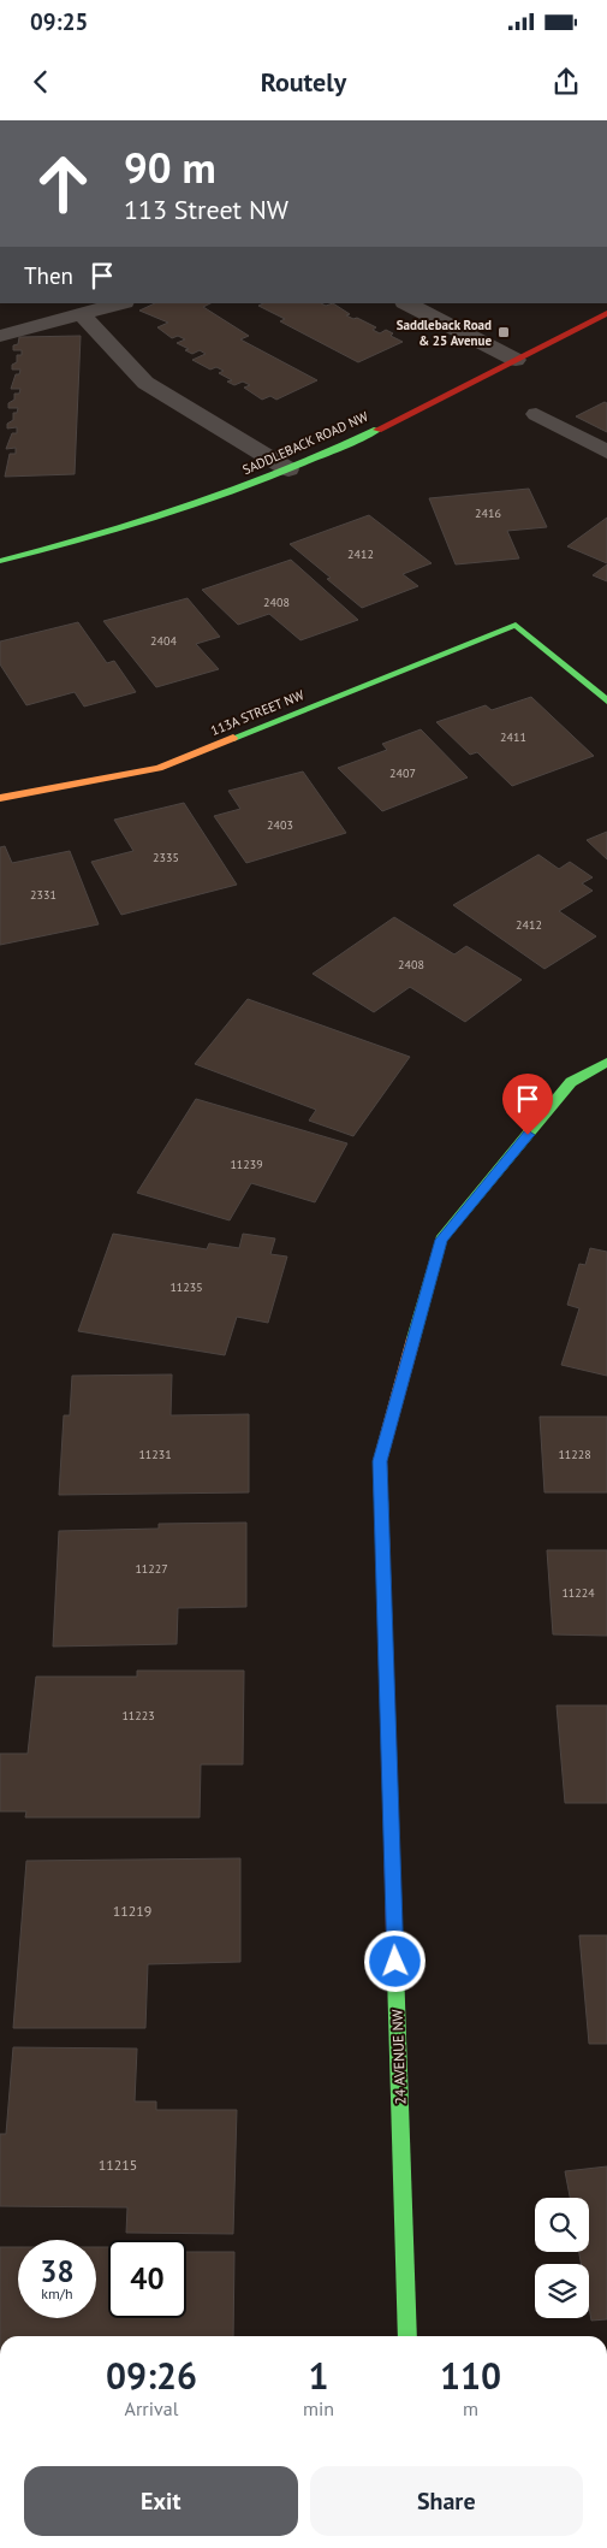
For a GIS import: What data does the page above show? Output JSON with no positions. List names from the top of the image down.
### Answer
{
  "streets": {
    "street": ["SADDLEBACK ROAD NW", "113A STREET NW", "24 AVENUE NW"]
  },
  "places": {
    "transit": ["Saddleback Road & 25 Avenue"]
  },
  "house_numbers": [
    "2416",
    "2412",
    "2408",
    "2404",
    "2411",
    "2407",
    "2403",
    "2335",
    "2331",
    "2412",
    "2408",
    "11239",
    "11235",
    "11231",
    "11228",
    "11227",
    "11224",
    "11223",
    "11219",
    "11215"
  ],
  "page": {
    "status": "09:25",
    "header": "Routely",
    "turn": ["90 m", "113 Street NW"],
    "then": "Then",
    "speed": "38 km/h",
    "limit": "40",
    "eta": [
      "09:26",
      "Arrival",
      "1",
      "min",
      "110",
      "m"
    ],
    "buttons": ["Exit", "Share"]
  }
}
